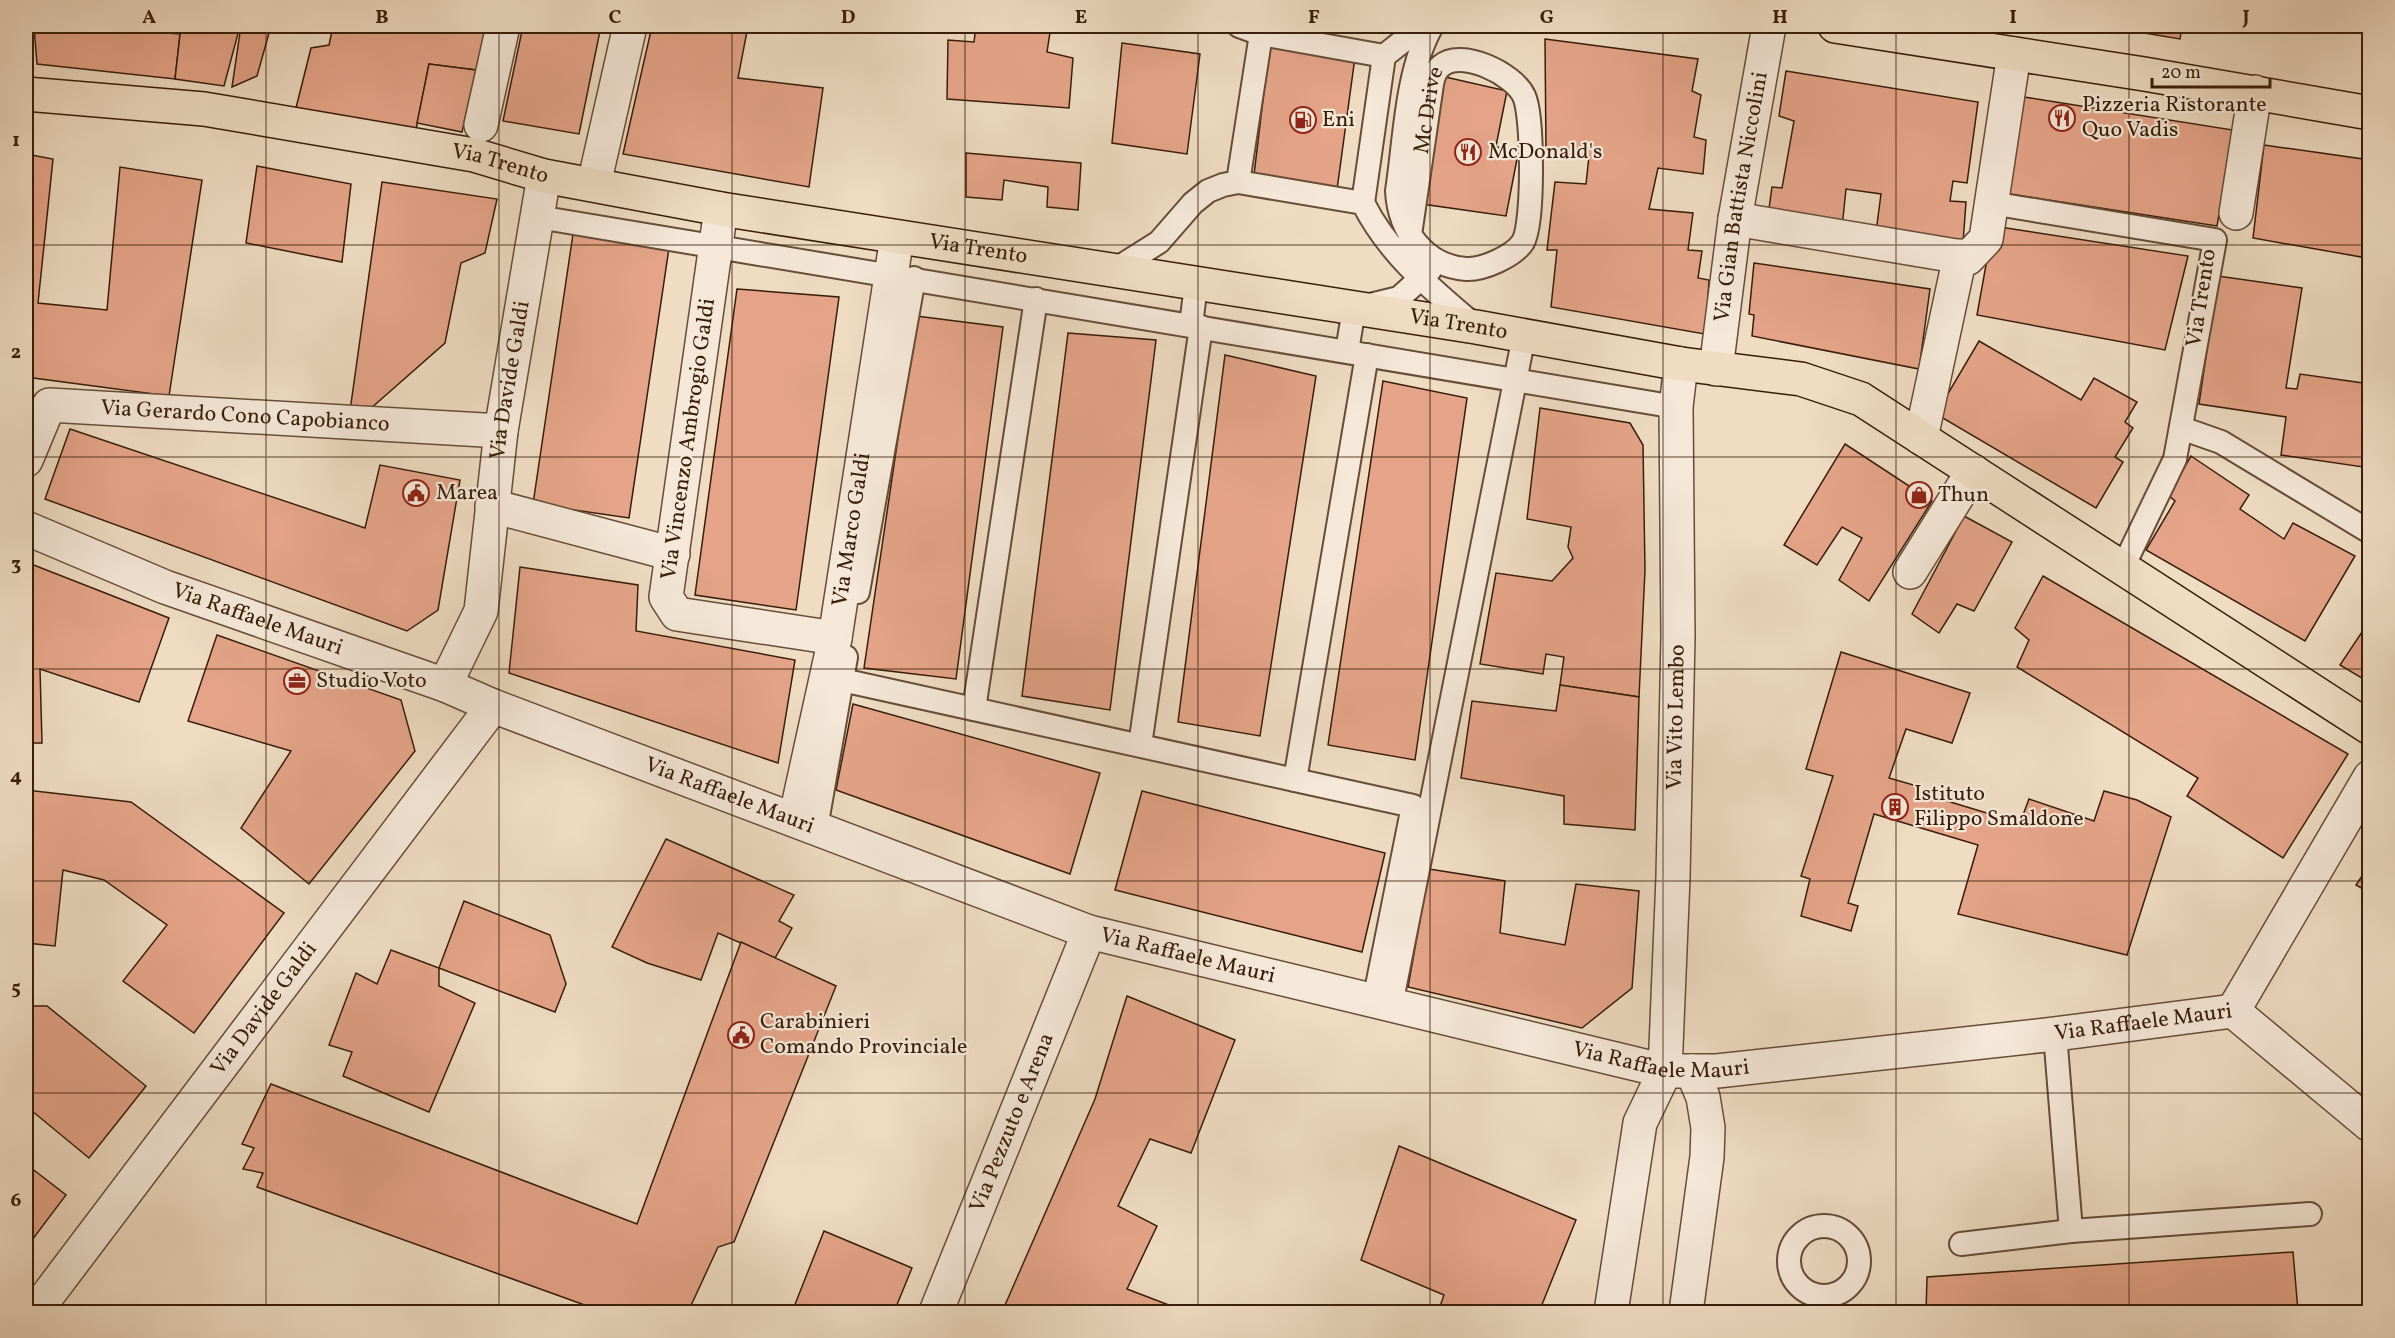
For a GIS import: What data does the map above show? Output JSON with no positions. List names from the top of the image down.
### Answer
{
  "streets": {
    "main road": ["Via Trento"],
    "street": [
      "Via Gian Battista Niccolini",
      "Via Davide Galdi",
      "Via Gerardo Cono Capobianco",
      "Via Vincenzo Ambrogio Galdi",
      "Via Marco Galdi",
      "Via Raffaele Mauri",
      "Via Vito Lembo",
      "Via Pezzuto e Arena"
    ],
    "lane": ["Mc Drive"]
  },
  "crossings": [
    ["Via Trento", "Via Gian Battista Niccolini"],
    ["Via Trento", "Via Davide Galdi"],
    ["Via Trento", "Via Vincenzo Ambrogio Galdi"],
    ["Via Trento", "Via Marco Galdi"],
    ["Via Trento", "Via Vito Lembo"],
    ["Via Davide Galdi", "Via Gerardo Cono Capobianco"],
    ["Via Davide Galdi", "Via Raffaele Mauri"],
    ["Via Vincenzo Ambrogio Galdi", "Via Marco Galdi"],
    ["Via Marco Galdi", "Via Raffaele Mauri"],
    ["Via Raffaele Mauri", "Via Vito Lembo"],
    ["Via Raffaele Mauri", "Via Pezzuto e Arena"]
  ],
  "places": {
    "restaurant": ["Pizzeria Ristorante Quo Vadis", "McDonald's"],
    "fuel station": ["Eni"],
    "public building": ["Marea", "Carabinieri Comando Provinciale"],
    "shop": ["Thun"],
    "office": ["Studio Voto"],
    "building": ["Istituto Filippo Smaldone"]
  },
  "scale_bar": "20 m",
  "grid": {
    "columns": [
      "A",
      "B",
      "C",
      "D",
      "E",
      "F",
      "G",
      "H",
      "I",
      "J"
    ],
    "rows": [
      "1",
      "2",
      "3",
      "4",
      "5",
      "6"
    ]
  }
}
